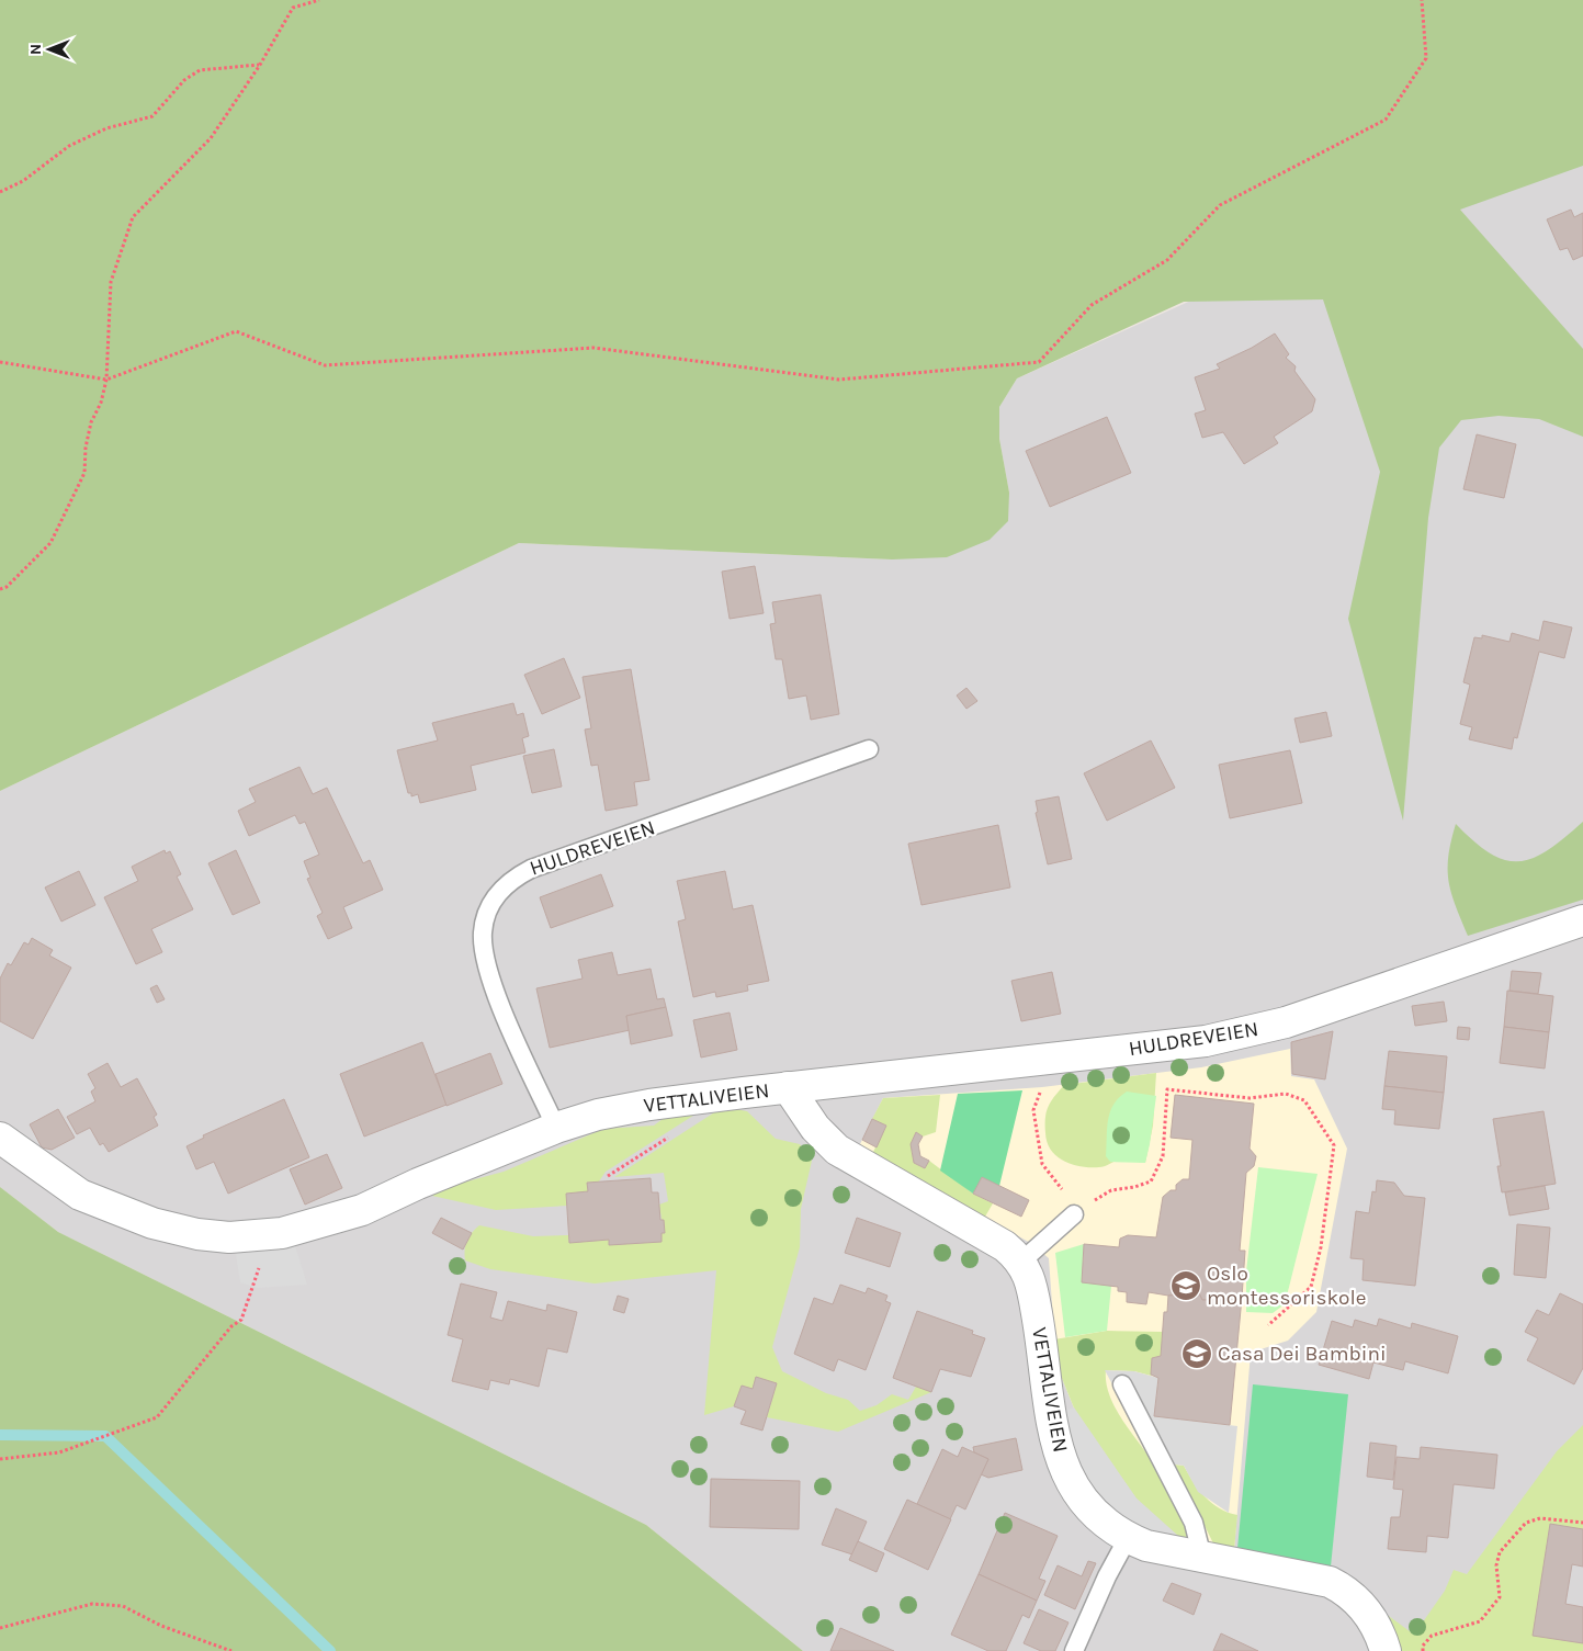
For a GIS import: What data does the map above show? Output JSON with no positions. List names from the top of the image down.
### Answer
{
  "streets": {
    "street": ["HULDREVEIEN", "VETTALIVEIEN"]
  },
  "crossings": [
    ["HULDREVEIEN", "VETTALIVEIEN"]
  ],
  "places": {
    "school or university": ["Oslo montessoriskole", "Casa Dei Bambini"]
  },
  "north": "left"
}
